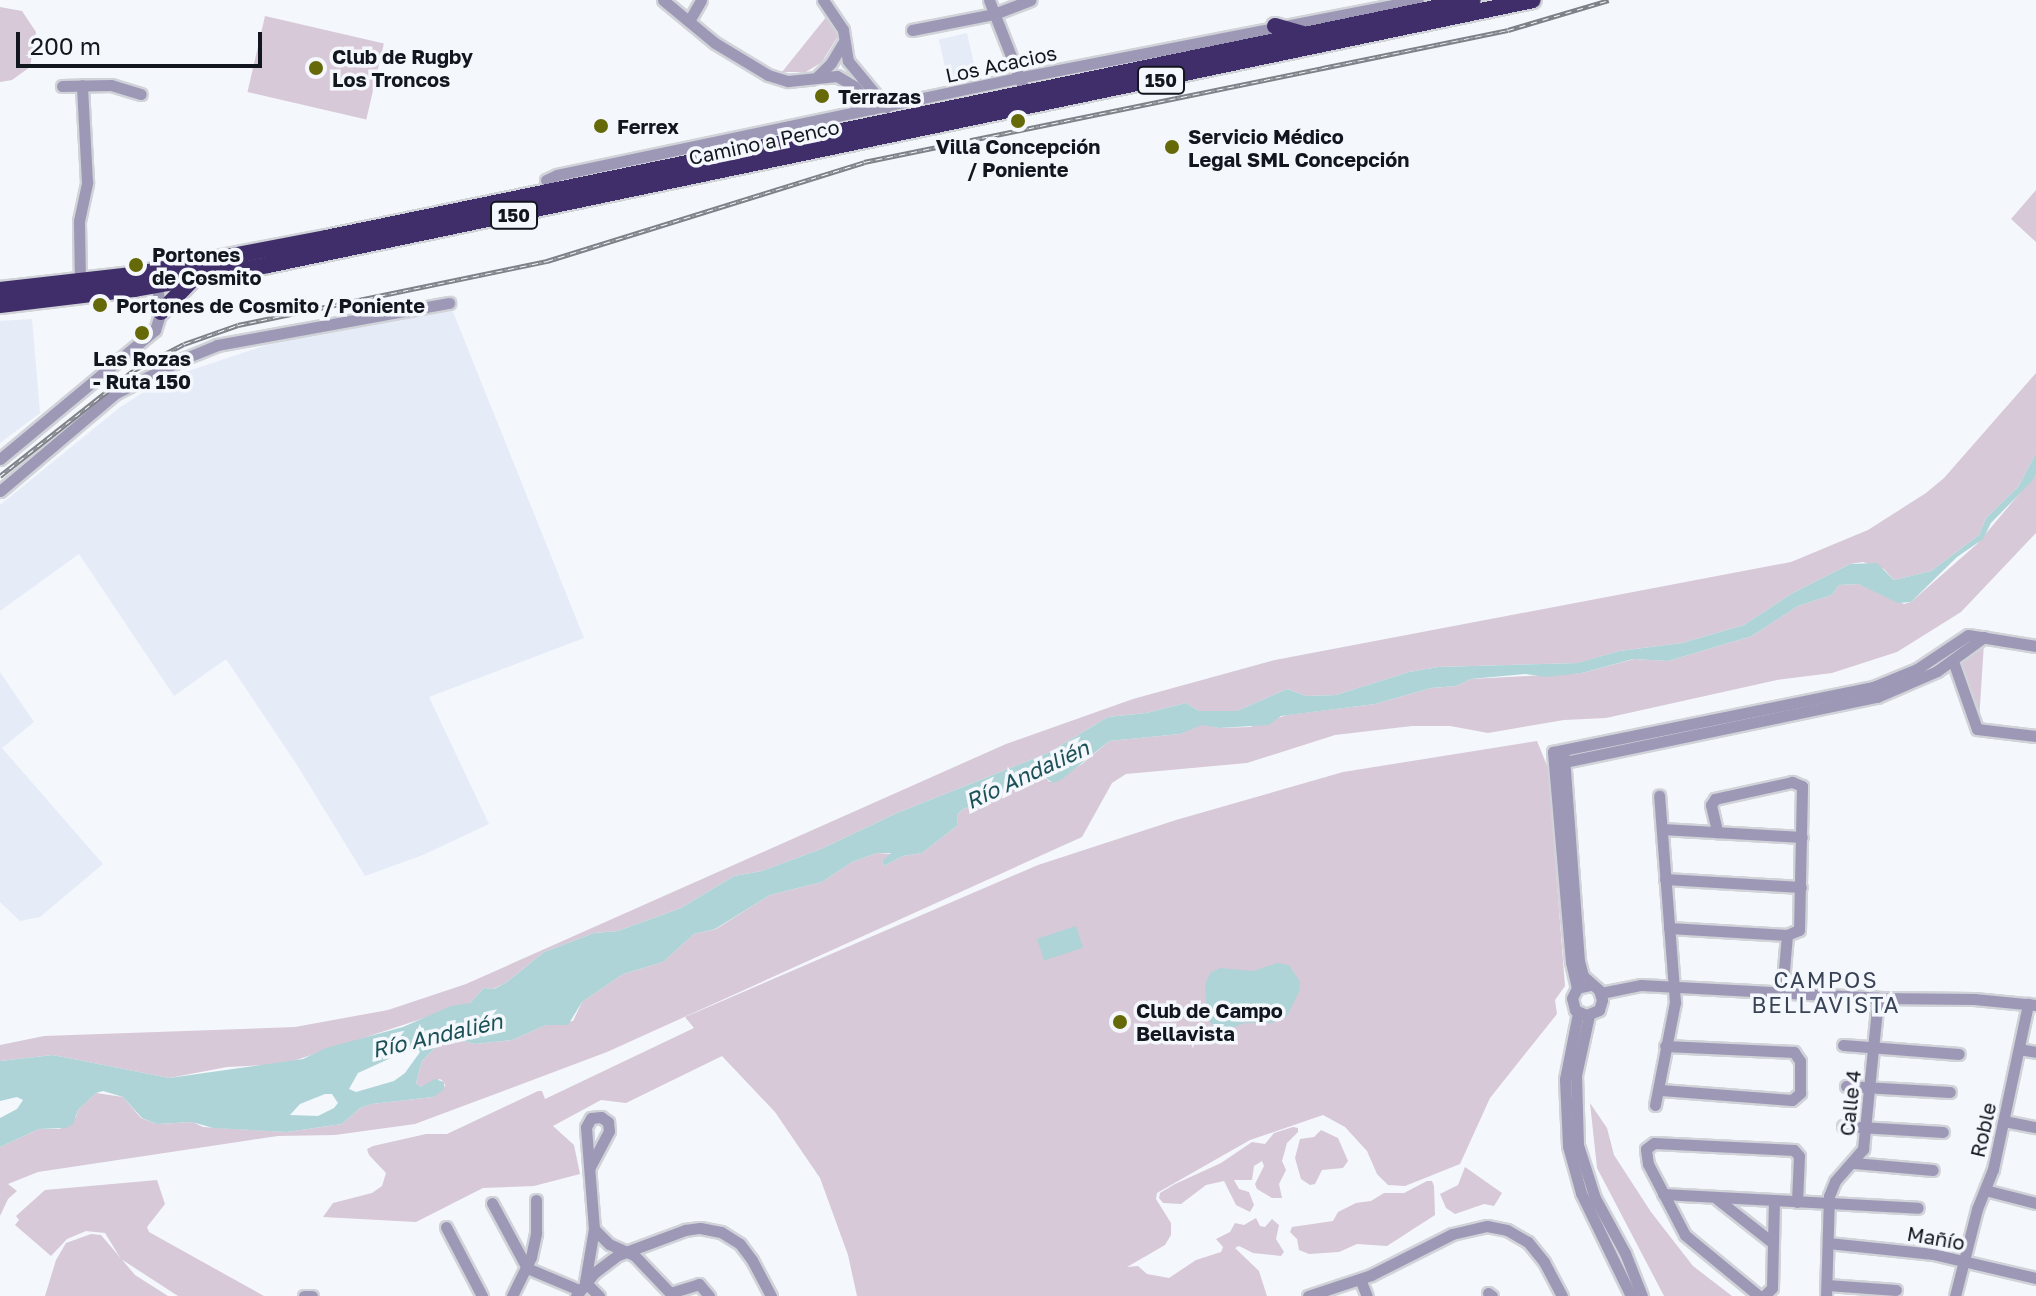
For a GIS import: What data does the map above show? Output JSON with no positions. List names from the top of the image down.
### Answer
{
  "streets": {
    "highway": ["150", "Camino a Penco"],
    "street": [
      "Los Acacios",
      "Calle 4",
      "Roble",
      "Mañío"
    ]
  },
  "crossings": [
    ["Los Acacios", "Camino a Penco"],
    ["Calle 4", "Mañío"],
    ["Roble", "Mañío"]
  ],
  "districts": ["CAMPOS BELLAVISTA"],
  "water": ["Río Andalién"],
  "places": [
    "Club de Rugby Los Troncos",
    "Terrazas",
    "Villa Concepción / Poniente",
    "Ferrex",
    "Servicio Médico Legal SML Concepción",
    "Portones de Cosmito",
    "Portones de Cosmito / Poniente",
    "Las Rozas - Ruta 150",
    "Club de Campo Bellavista"
  ],
  "scale_bar": "200 m"
}
